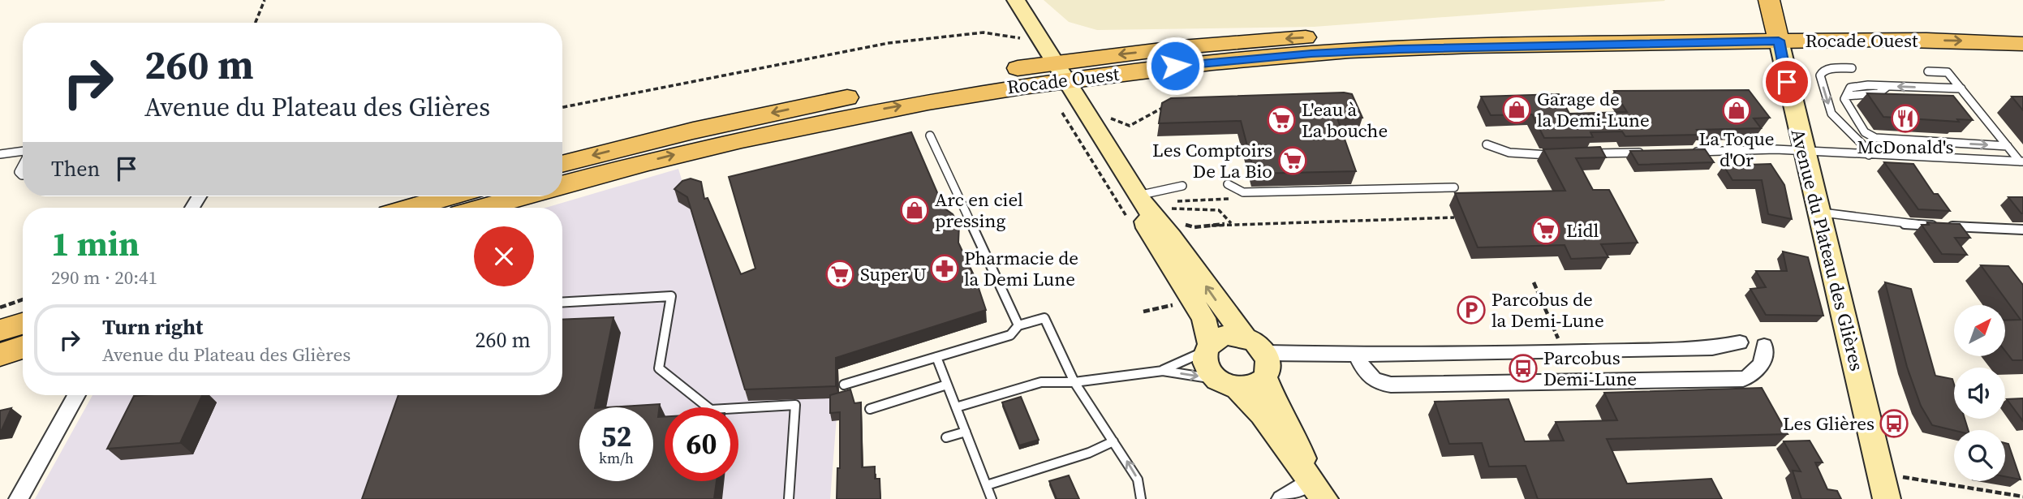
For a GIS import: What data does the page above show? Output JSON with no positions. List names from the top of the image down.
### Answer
{
  "streets": {
    "main road": ["Rocade Ouest", "Avenue du Plateau des Glières"]
  },
  "crossings": [
    ["Rocade Ouest", "Avenue du Plateau des Glières"]
  ],
  "places": {
    "shop": ["Garage de la Demi-Lune", "La Toque d'Or", "Arc en ciel pressing"],
    "restaurant": ["McDonald's"],
    "supermarket": [
      "L'eau à La bouche",
      "Les Comptoirs De La Bio",
      "Lidl",
      "Super U"
    ],
    "pharmacy": ["Pharmacie de la Demi Lune"],
    "parking": ["Parcobus de la Demi-Lune"],
    "bus stop": ["Parcobus Demi-Lune", "Les Glières"]
  },
  "north": "top right",
  "page": {
    "turn": ["260 m", "Avenue du Plateau des Glières"],
    "then": "Then",
    "heading": ["1 min", "290 m · 20:41"],
    "list": [
      {
        "name": "Turn right",
        "note": "Avenue du Plateau des Glières",
        "value": "260 m"
      }
    ],
    "speed": "52 km/h",
    "limit": "60"
  }
}
